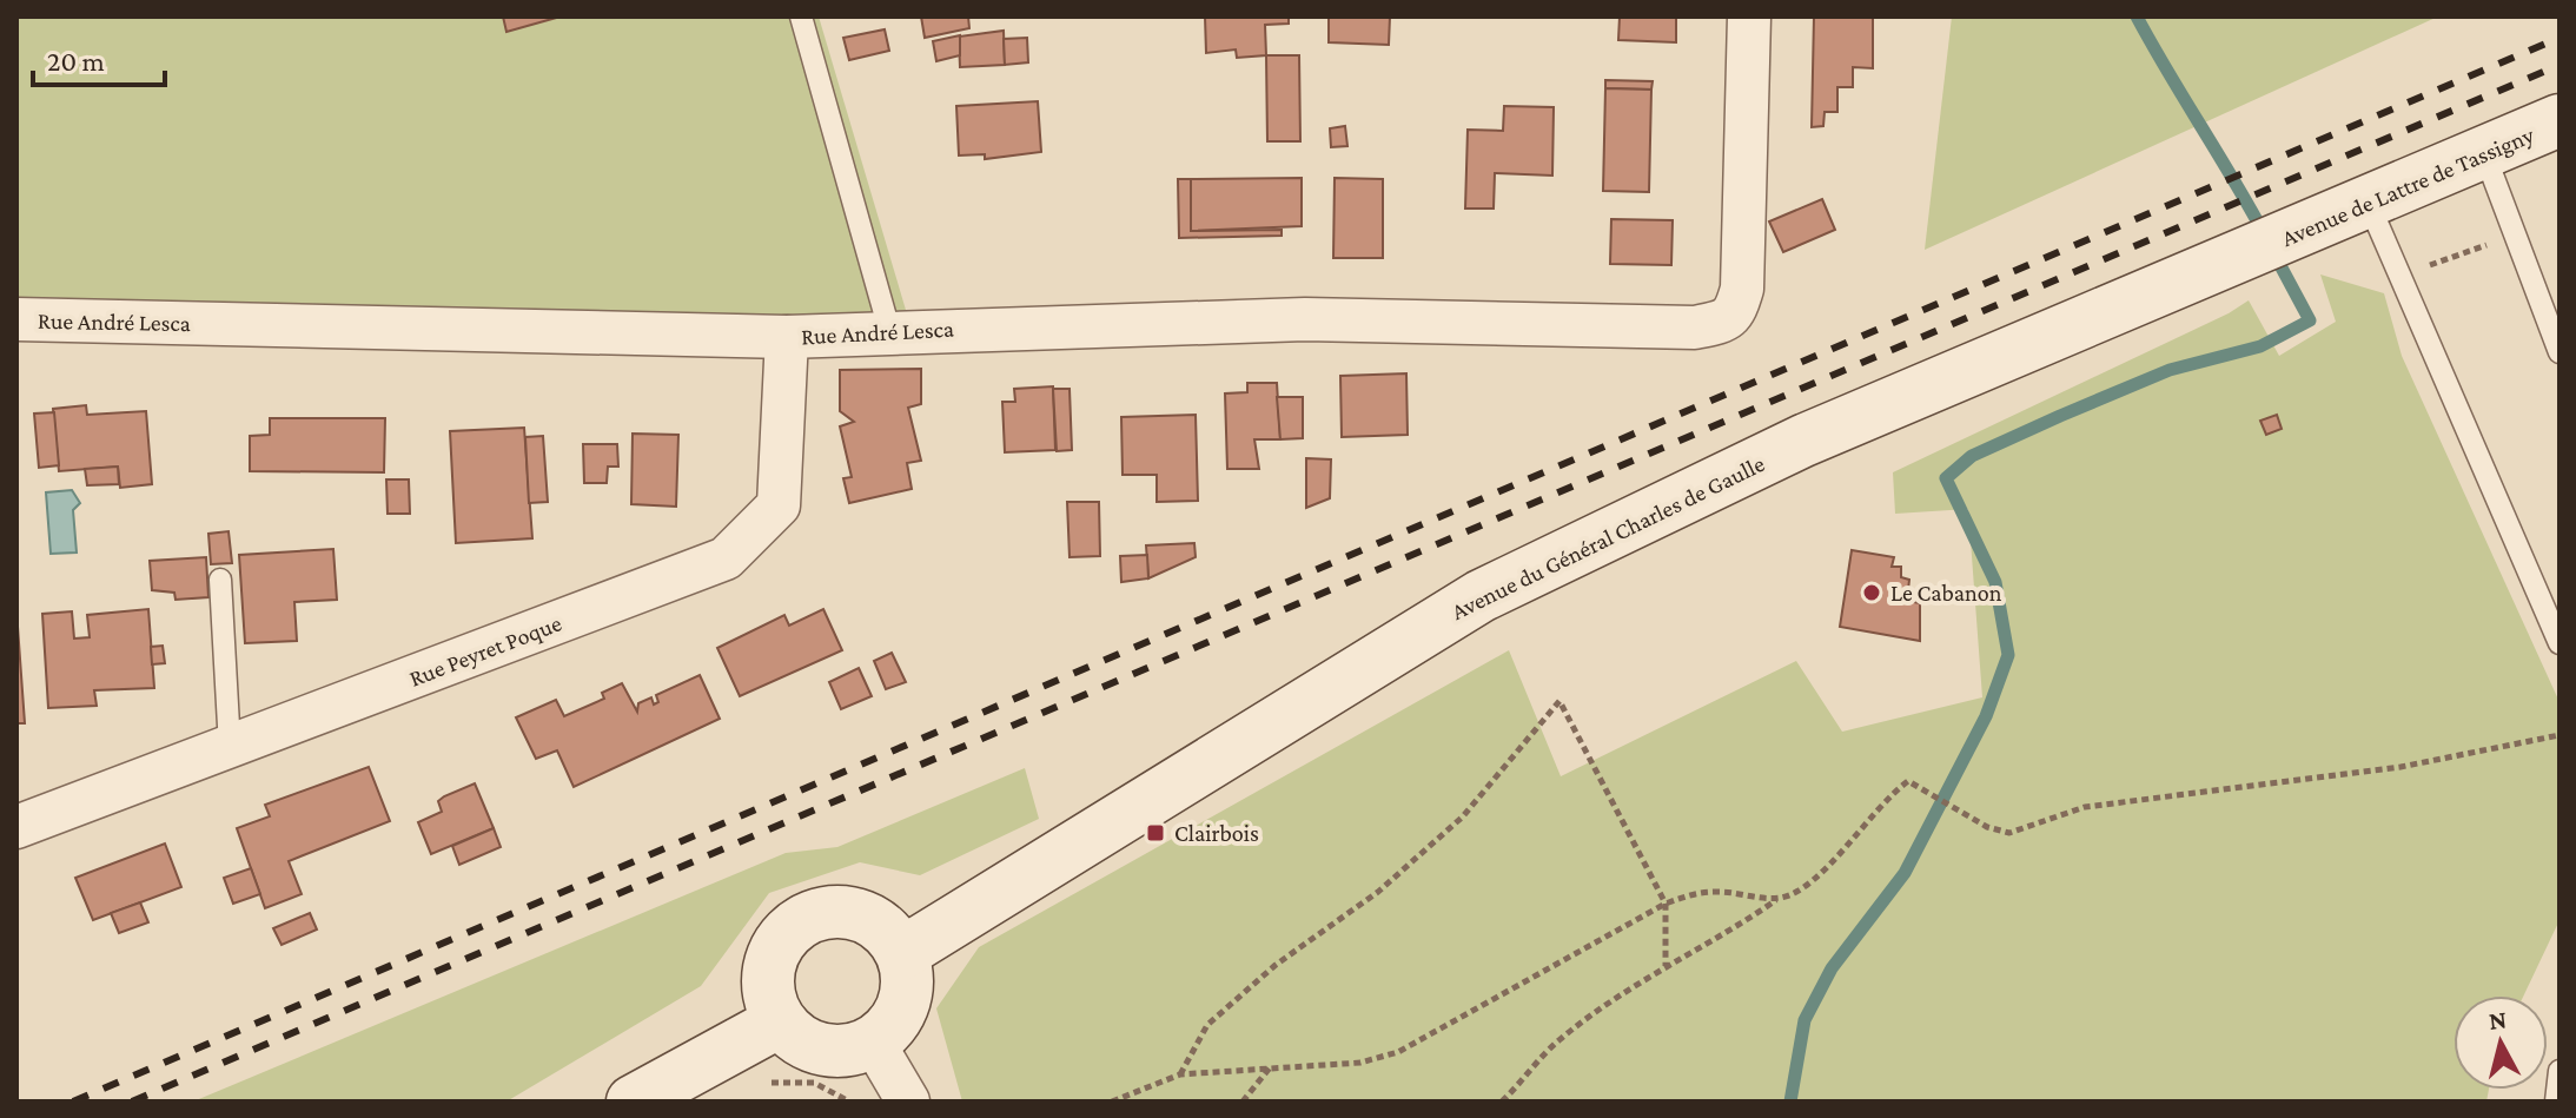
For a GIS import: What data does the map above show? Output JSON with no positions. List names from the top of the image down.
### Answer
{
  "streets": {
    "main road": ["Avenue de Lattre de Tassigny", "Avenue du Général Charles de Gaulle"],
    "street": ["Rue André Lesca", "Rue Peyret Poque"]
  },
  "crossings": [
    ["Avenue de Lattre de Tassigny", "Avenue du Général Charles de Gaulle"],
    ["Rue André Lesca", "Rue Peyret Poque"]
  ],
  "places": {
    "other": ["Le Cabanon"],
    "transit": ["Clairbois"]
  },
  "scale_bar": "20 m",
  "north": "top"
}
